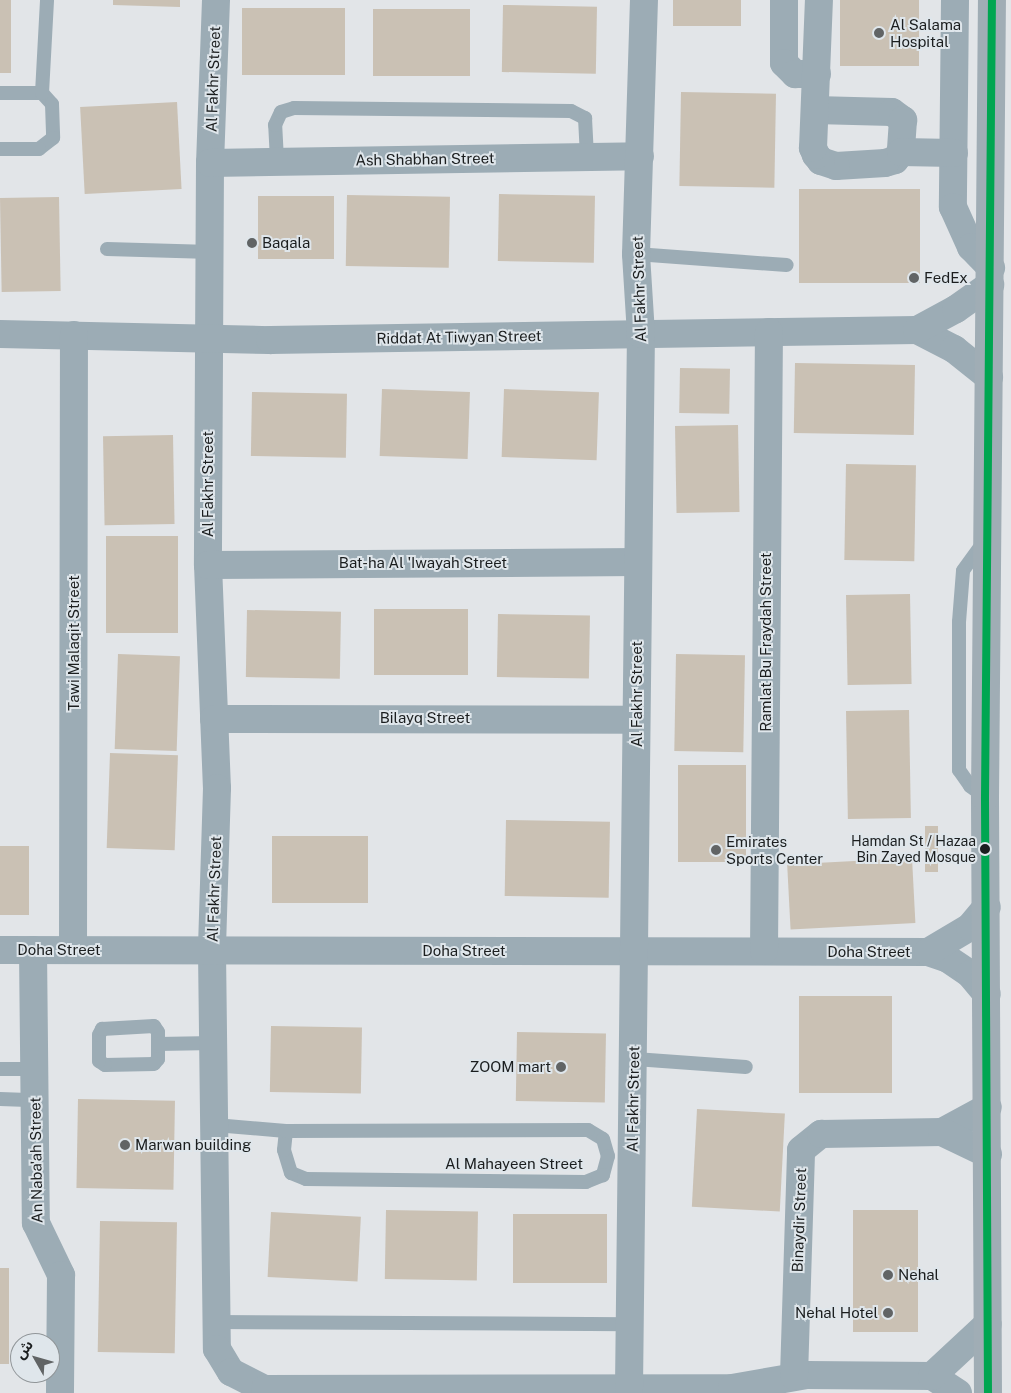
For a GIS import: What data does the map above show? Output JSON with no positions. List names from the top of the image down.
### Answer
{
  "streets": {
    "street": [
      "Al Fakhr Street",
      "Ash Shabhan Street",
      "Riddat At Tiwyan Street",
      "Bat-ha Al 'Iwayah Street",
      "Ramlat Bu Fraydah Street",
      "Tawi Malaqit Street",
      "Bilayq Street",
      "Doha Street",
      "An Naba'ah Street",
      "Binaydir Street"
    ],
    "lane": ["Al Mahayeen Street"]
  },
  "crossings": [
    ["Al Fakhr Street", "Ash Shabhan Street"],
    ["Al Fakhr Street", "Riddat At Tiwyan Street"],
    ["Al Fakhr Street", "Bat-ha Al 'Iwayah Street"],
    ["Al Fakhr Street", "Bilayq Street"],
    ["Al Fakhr Street", "Doha Street"],
    ["Al Fakhr Street", "Al Mahayeen Street"],
    ["Al Fakhr Street", "Binaydir Street"],
    ["Riddat At Tiwyan Street", "Ramlat Bu Fraydah Street"],
    ["Riddat At Tiwyan Street", "Tawi Malaqit Street"],
    ["Ramlat Bu Fraydah Street", "Doha Street"],
    ["Tawi Malaqit Street", "Doha Street"],
    ["Doha Street", "An Naba'ah Street"]
  ],
  "places": [
    "Al Salama Hospital",
    "Baqala",
    "FedEx",
    "Hamdan St / Hazaa Bin Zayed Mosque",
    "Emirates Sports Center",
    "ZOOM mart",
    "Marwan building",
    "Nehal",
    "Nehal Hotel"
  ],
  "north": "top left"
}
